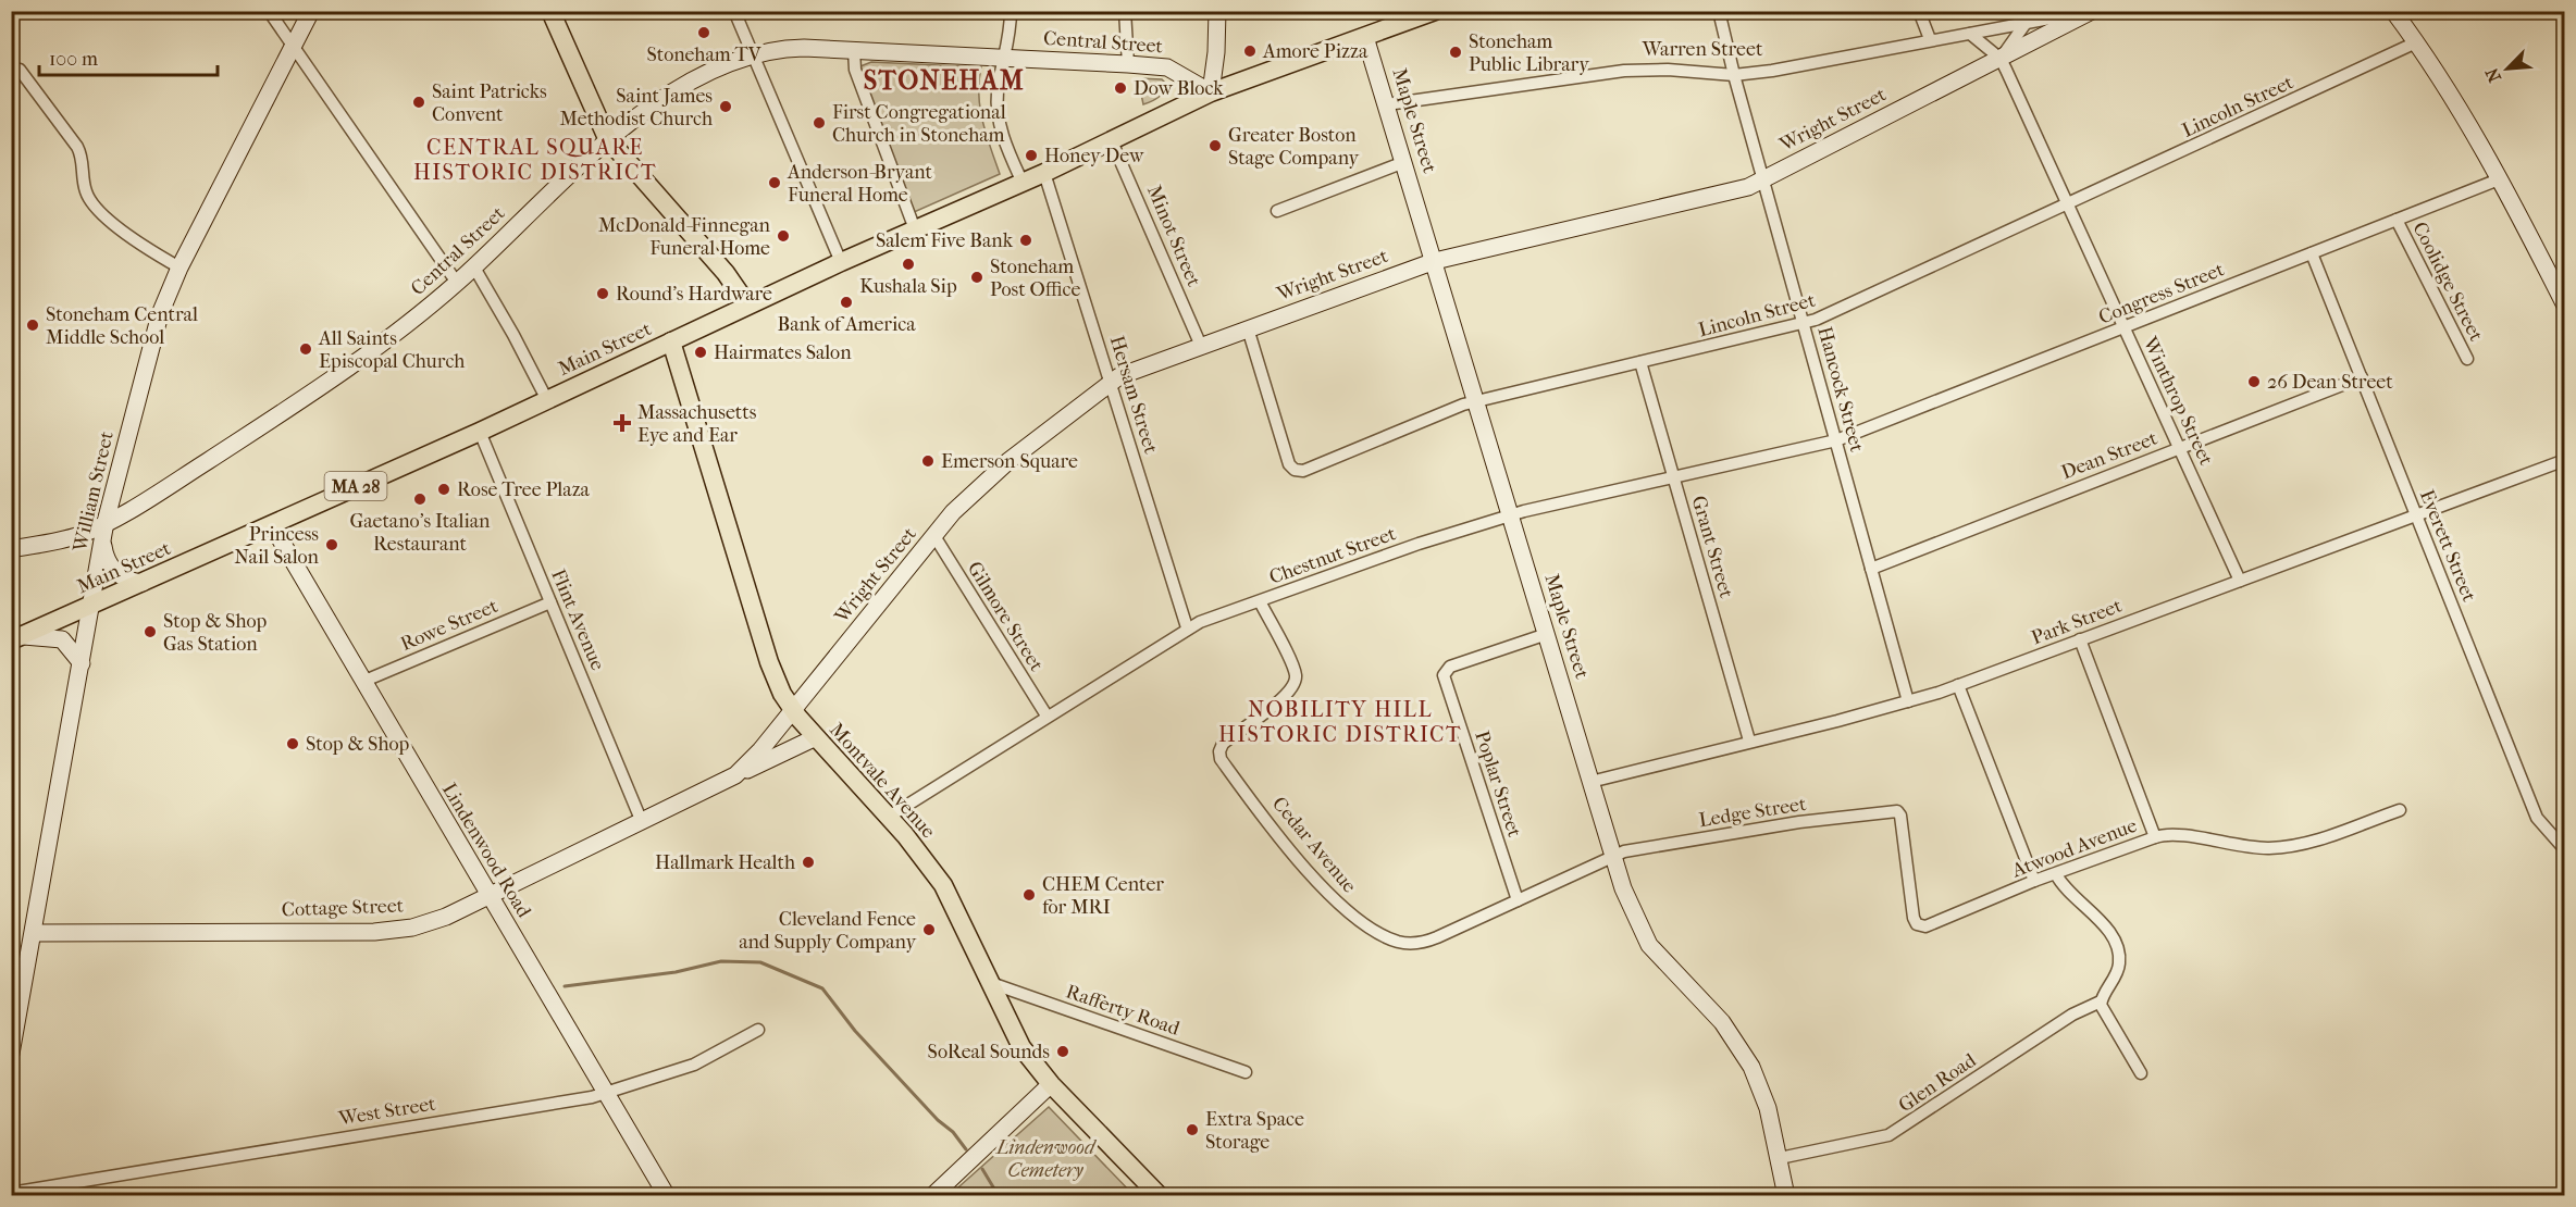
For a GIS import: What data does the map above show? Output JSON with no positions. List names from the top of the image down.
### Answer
{
  "streets": {
    "main road": ["Main Street", "MA 28", "Montvale Avenue"],
    "street": [
      "Central Street",
      "Warren Street",
      "Lincoln Street",
      "Wright Street",
      "Maple Street",
      "Minot Street",
      "Coolidge Street",
      "Congress Street",
      "Hancock Street",
      "Hersam Street",
      "Winthrop Street",
      "Dean Street",
      "William Street",
      "Everett Street",
      "Grant Street",
      "Chestnut Street",
      "Gilmore Street",
      "Flint Avenue",
      "Park Street",
      "Rowe Street",
      "Poplar Street",
      "Ledge Street",
      "Cedar Avenue",
      "Atwood Avenue",
      "Lindenwood Road",
      "Cottage Street",
      "Rafferty Road",
      "Glen Road",
      "West Street"
    ]
  },
  "crossings": [
    ["Central Street", "Main Street"],
    ["Central Street", "William Street"],
    ["Warren Street", "Wright Street"],
    ["Warren Street", "Maple Street"],
    ["Warren Street", "Hancock Street"],
    ["Warren Street", "Winthrop Street"],
    ["Lincoln Street", "Wright Street"],
    ["Lincoln Street", "Maple Street"],
    ["Lincoln Street", "Hancock Street"],
    ["Lincoln Street", "Winthrop Street"],
    ["Lincoln Street", "Grant Street"],
    ["Wright Street", "Maple Street"],
    ["Wright Street", "Minot Street"],
    ["Wright Street", "Hancock Street"],
    ["Wright Street", "Hersam Street"],
    ["Wright Street", "Winthrop Street"],
    ["Wright Street", "Gilmore Street"],
    ["Wright Street", "Montvale Avenue"],
    ["Wright Street", "Cottage Street"],
    ["Maple Street", "Main Street"],
    ["Maple Street", "Chestnut Street"],
    ["Maple Street", "Park Street"],
    ["Maple Street", "Poplar Street"],
    ["Maple Street", "Ledge Street"],
    ["Maple Street", "Cedar Avenue"],
    ["Maple Street", "Glen Road"],
    ["Minot Street", "Main Street"],
    ["Coolidge Street", "Congress Street"],
    ["Congress Street", "Hancock Street"],
    ["Congress Street", "Winthrop Street"],
    ["Congress Street", "Everett Street"],
    ["Congress Street", "Chestnut Street"],
    ["Main Street", "Hersam Street"],
    ["Main Street", "William Street"],
    ["Main Street", "Flint Avenue"],
    ["Main Street", "Montvale Avenue"],
    ["Main Street", "Lindenwood Road"],
    ["Hancock Street", "Dean Street"],
    ["Hancock Street", "Chestnut Street"],
    ["Hancock Street", "Park Street"],
    ["Hersam Street", "Chestnut Street"],
    ["Winthrop Street", "Dean Street"],
    ["Winthrop Street", "Park Street"],
    ["Dean Street", "Everett Street"],
    ["William Street", "Cottage Street"],
    ["Everett Street", "Park Street"],
    ["Grant Street", "Chestnut Street"],
    ["Grant Street", "Park Street"],
    ["Chestnut Street", "Gilmore Street"],
    ["Chestnut Street", "Montvale Avenue"],
    ["Chestnut Street", "Cedar Avenue"],
    ["Flint Avenue", "Rowe Street"],
    ["Flint Avenue", "Cottage Street"],
    ["Park Street", "Atwood Avenue"],
    ["Rowe Street", "Lindenwood Road"],
    ["Montvale Avenue", "Cottage Street"],
    ["Montvale Avenue", "Rafferty Road"],
    ["Poplar Street", "Cedar Avenue"],
    ["Ledge Street", "Cedar Avenue"],
    ["Ledge Street", "Atwood Avenue"],
    ["Lindenwood Road", "Cottage Street"],
    ["Lindenwood Road", "West Street"]
  ],
  "districts": ["STONEHAM", "CENTRAL SQUARE HISTORIC DISTRICT", "NOBILITY HILL HISTORIC DISTRICT"],
  "parks": ["Lindenwood Cemetery"],
  "places": {
    "other": [
      "Stoneham TV",
      "Amore Pizza",
      "Stoneham Public Library",
      "Dow Block",
      "Saint Patricks Convent",
      "Saint James Methodist Church",
      "First Congregational Church in Stoneham",
      "Greater Boston Stage Company",
      "Honey Dew",
      "Anderson-Bryant Funeral Home",
      "McDonald-Finnegan Funeral Home",
      "Salem Five Bank",
      "Kushala Sip",
      "Stoneham Post Office",
      "Round's Hardware",
      "Bank of America",
      "Stoneham Central Middle School",
      "All Saints Episcopal Church",
      "Hairmates Salon",
      "26 Dean Street",
      "Emerson Square",
      "Rose Tree Plaza",
      "Gaetano's Italian Restaurant",
      "Princess Nail Salon",
      "Stop & Shop Gas Station",
      "Stop & Shop",
      "Hallmark Health",
      "CHEM Center for MRI",
      "Cleveland Fence and Supply Company",
      "SoReal Sounds",
      "Extra Space Storage"
    ],
    "health": ["Massachusetts Eye and Ear"]
  },
  "scale_bar": "100 m",
  "north": "bottom left"
}
